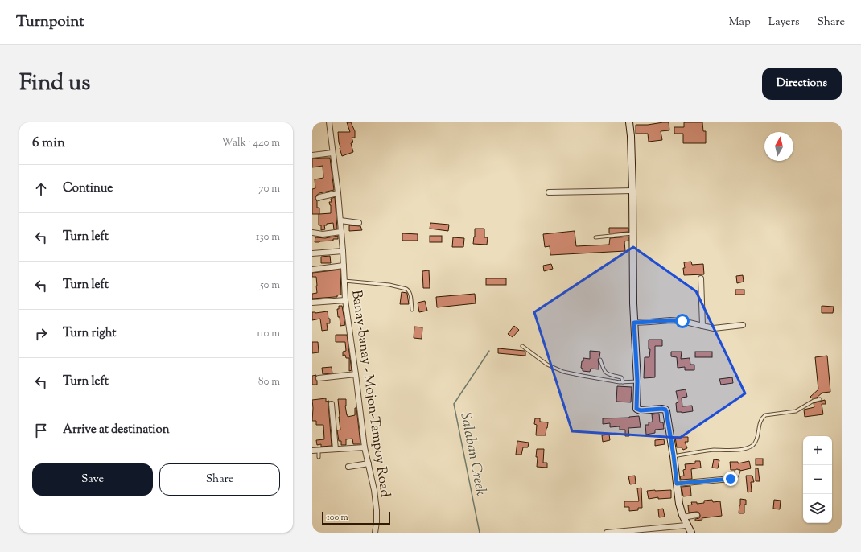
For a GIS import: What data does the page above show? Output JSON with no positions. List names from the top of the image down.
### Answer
{
  "streets": {
    "street": ["Banay-banay - Mojon-Tampoy Road"]
  },
  "water": ["Salaban Creek"],
  "scale_bar": "100 m",
  "north": "top",
  "page": {
    "header": "Turnpoint",
    "nav": ["Map", "Layers", "Share"],
    "title": "Find us",
    "buttons": [
      "Directions",
      ["Save", "Share"]
    ],
    "heading": ["6 min", "Walk · 440 m"],
    "list": [
      ["Continue", "70 m"],
      ["Turn left", "130 m"],
      ["Turn left", "50 m"],
      ["Turn right", "110 m"],
      ["Turn left", "80 m"],
      "Arrive at destination"
    ],
    "map_buttons": ["+", "−"],
    "scale": "100 m"
  }
}
